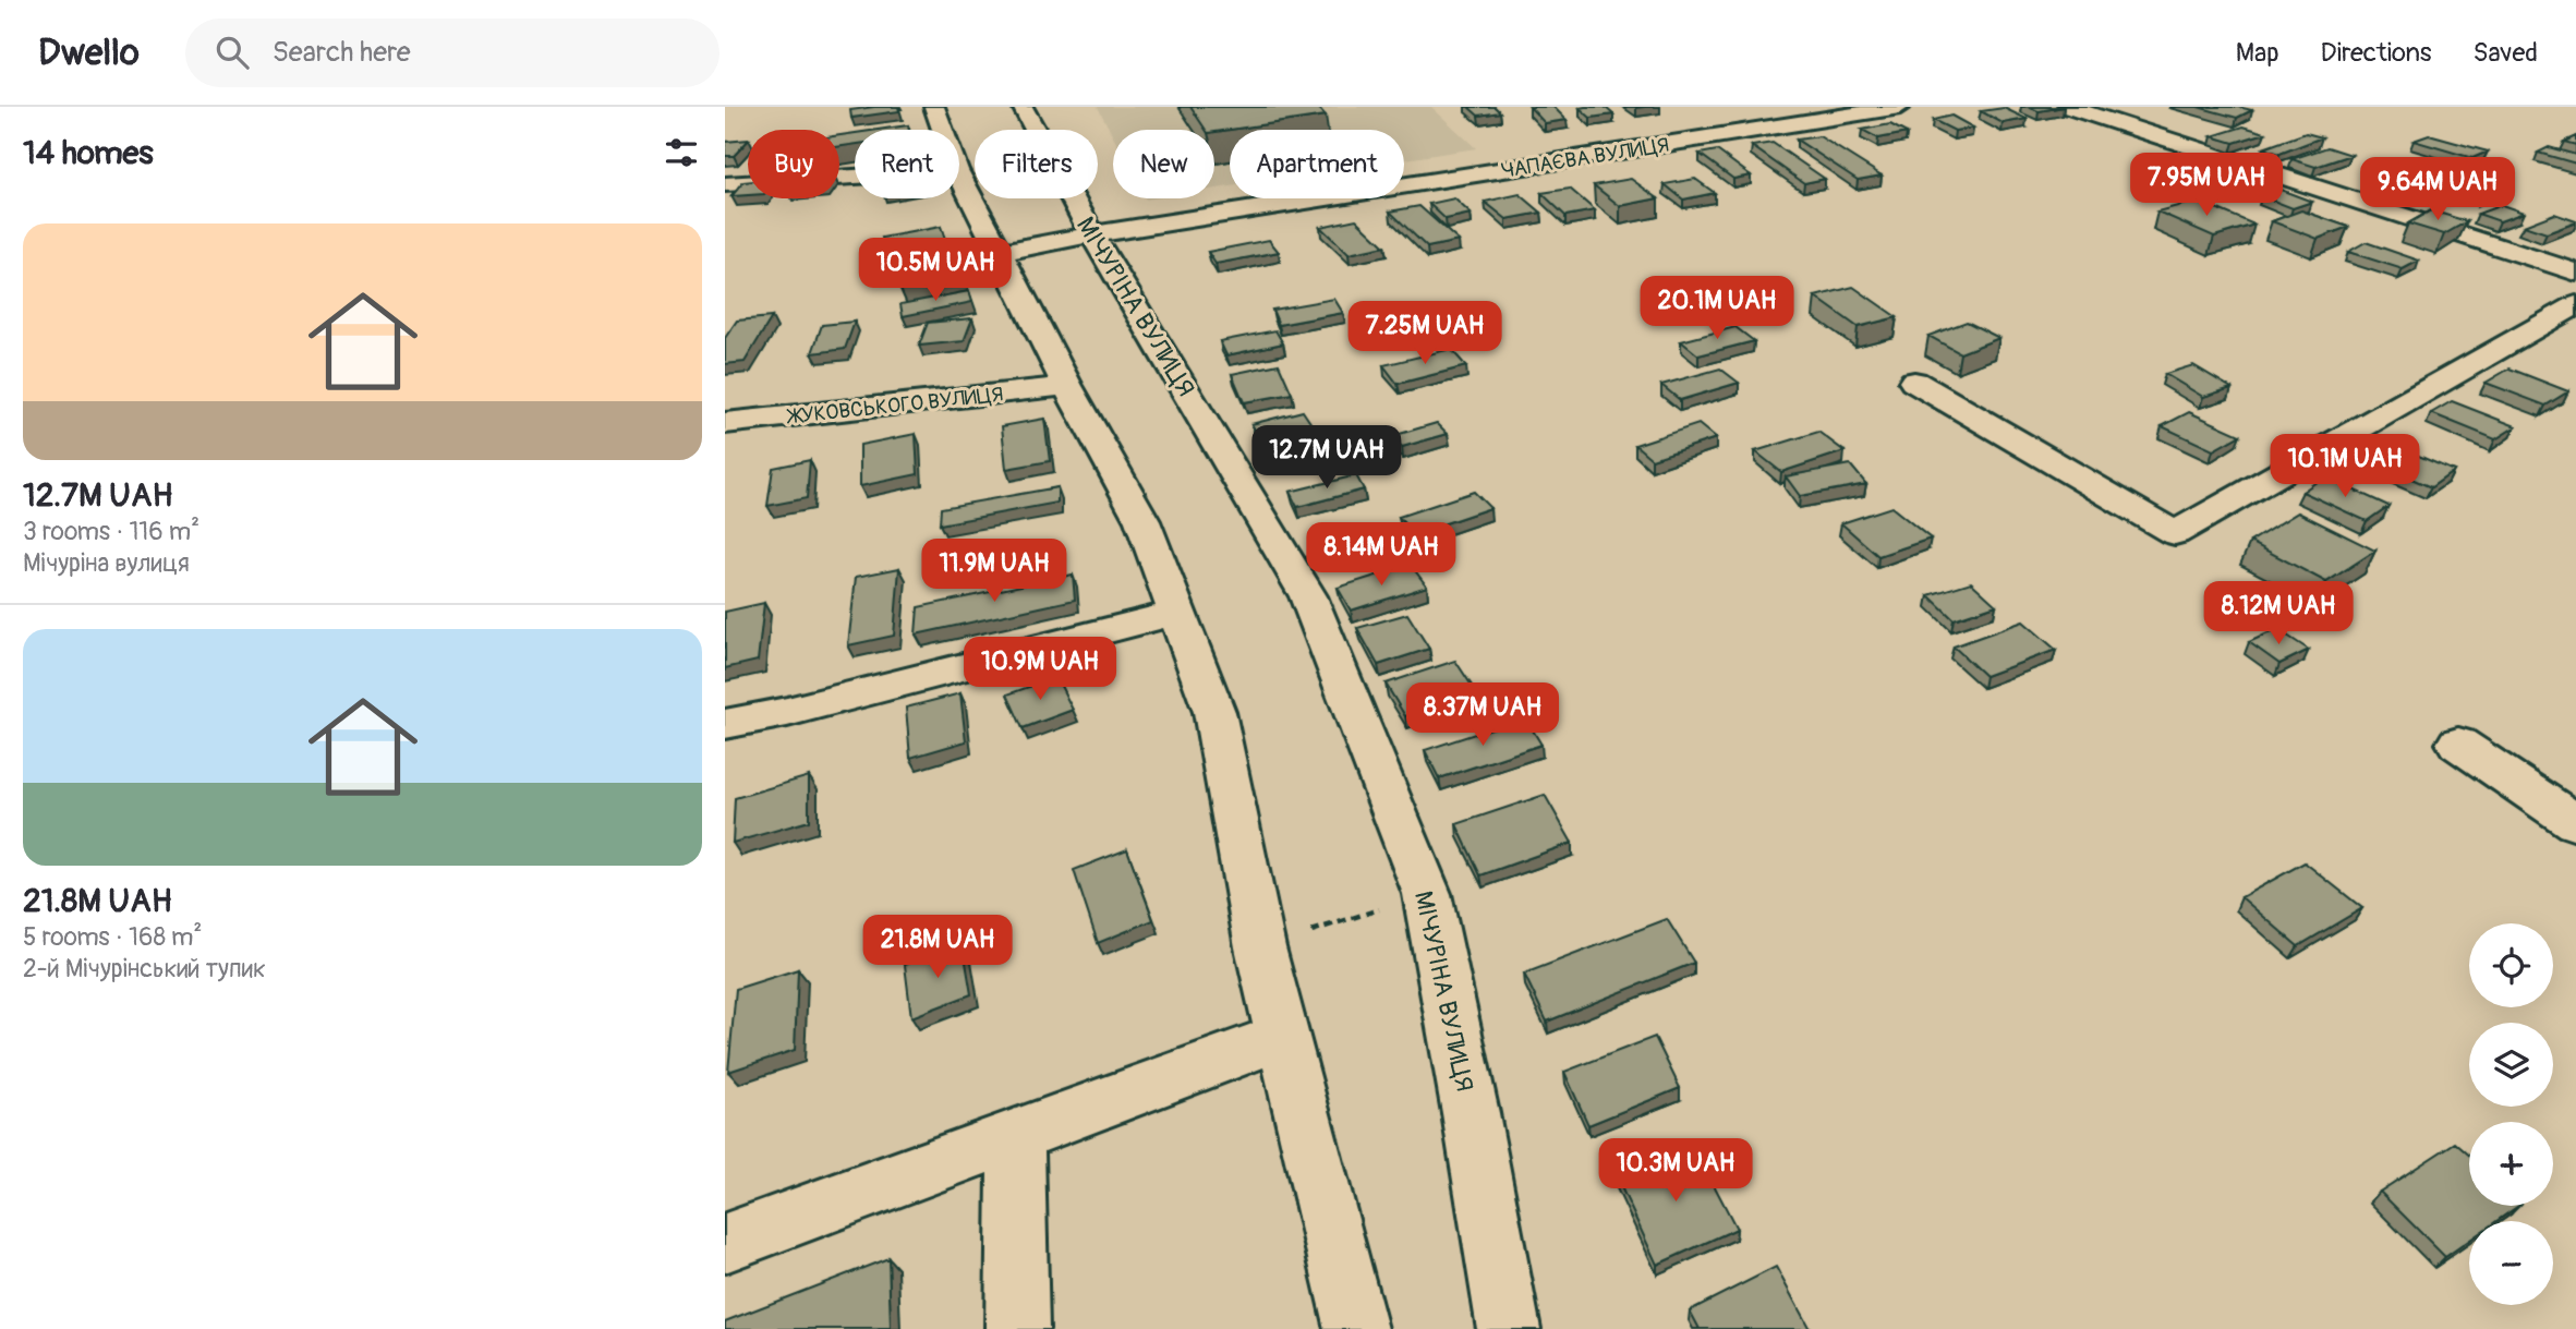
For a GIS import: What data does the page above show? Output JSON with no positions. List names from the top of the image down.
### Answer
{
  "streets": {
    "street": ["ЧАПАЄВА ВУЛИЦЯ", "МІЧУРІНА ВУЛИЦЯ", "ЖУКОВСЬКОГО ВУЛИЦЯ"]
  },
  "crossings": [
    ["ЧАПАЄВА ВУЛИЦЯ", "МІЧУРІНА ВУЛИЦЯ"]
  ],
  "page": {
    "header": "Dwello",
    "search": "Search here",
    "nav": ["Map", "Directions", "Saved"],
    "heading": "14 homes",
    "chip": [
      "Buy",
      "Rent",
      "Filters",
      "New",
      "Apartment"
    ],
    "price": [
      "7.95M UAH",
      "9.64M UAH",
      "10.5M UAH",
      "20.1M UAH",
      "7.25M UAH",
      "12.7M UAH",
      "10.1M UAH",
      "8.14M UAH",
      "11.9M UAH",
      "8.12M UAH",
      "10.9M UAH",
      "8.37M UAH",
      "21.8M UAH",
      "10.3M UAH"
    ],
    "list": [
      {
        "name": "12.7M UAH",
        "note": "3 rooms · 116 m² · Мічуріна вулиця"
      },
      {
        "name": "21.8M UAH",
        "note": "5 rooms · 168 m² · 2-й Мічурінський тупик"
      }
    ],
    "map_buttons": ["+", "−"]
  }
}
